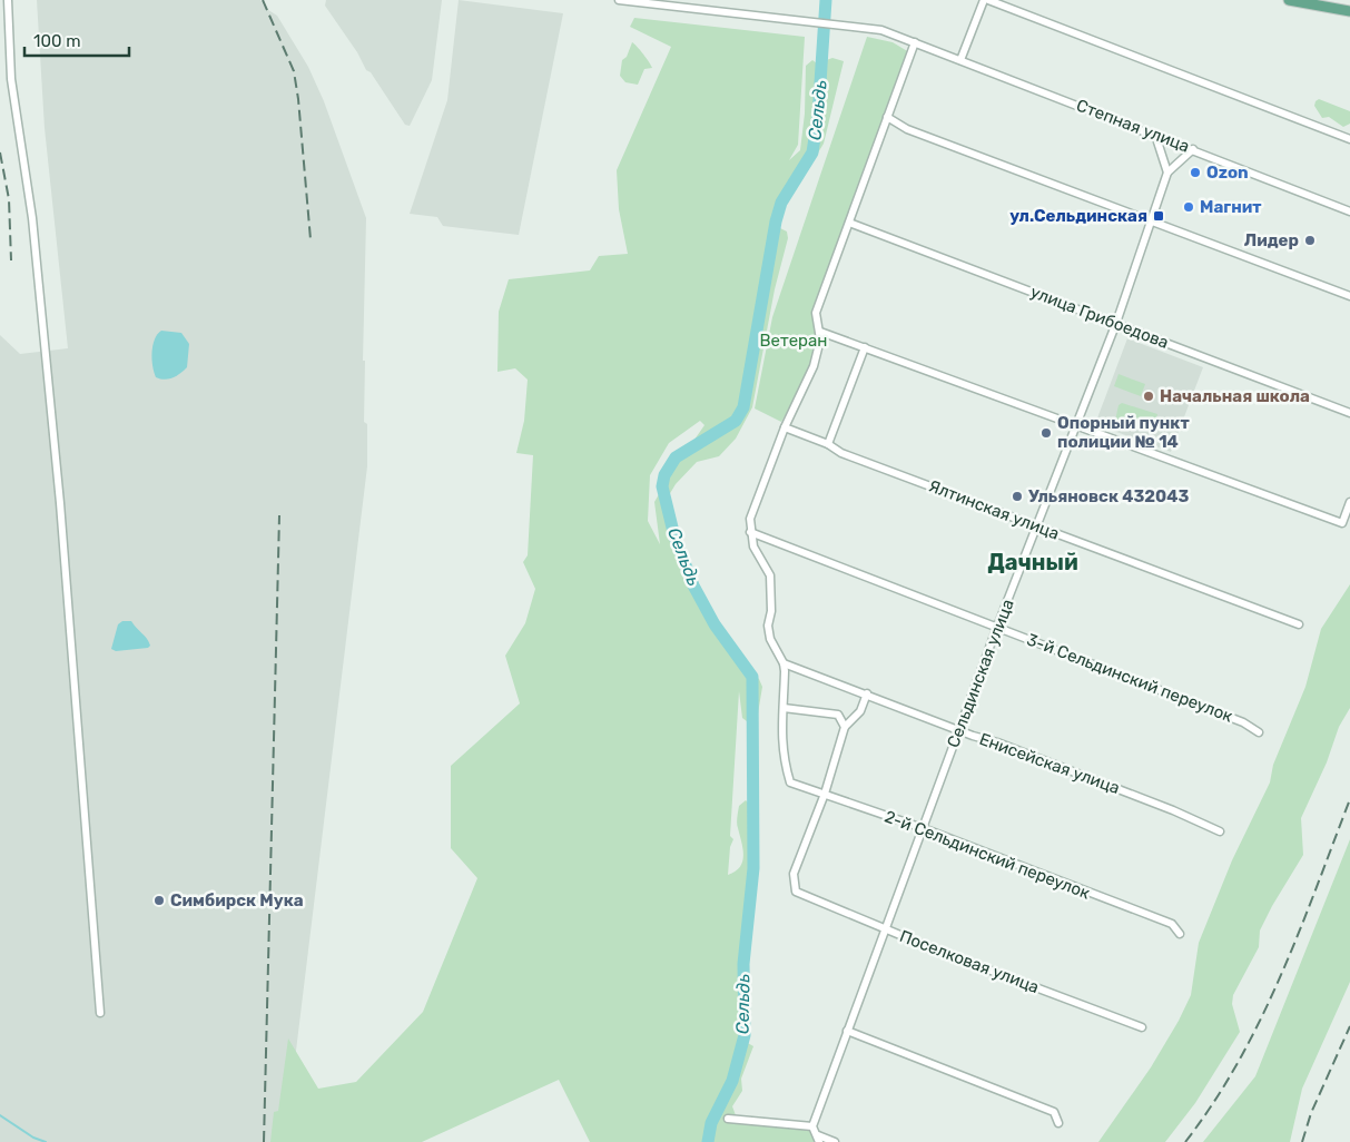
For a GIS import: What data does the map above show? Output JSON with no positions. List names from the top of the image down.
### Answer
{
  "streets": {
    "street": [
      "Степная улица",
      "улица Грибоедова",
      "Ялтинская улица",
      "Сельдинская улица",
      "3-й Сельдинский переулок",
      "Енисейская улица",
      "2-й Сельдинский переулок",
      "Поселковая улица"
    ]
  },
  "crossings": [
    ["Степная улица", "Сельдинская улица"],
    ["улица Грибоедова", "Сельдинская улица"],
    ["Ялтинская улица", "Сельдинская улица"],
    ["Сельдинская улица", "3-й Сельдинский переулок"],
    ["Сельдинская улица", "Енисейская улица"],
    ["Сельдинская улица", "2-й Сельдинский переулок"],
    ["Сельдинская улица", "Поселковая улица"],
    ["2-й Сельдинский переулок", "Поселковая улица"]
  ],
  "districts": ["Дачный"],
  "water": ["Сельдь"],
  "parks": ["Ветеран"],
  "places": {
    "other": [
      "Ozon",
      "Магнит",
      "Лидер",
      "Начальная школа",
      "Опорный пункт полиции № 14",
      "Ульяновск 432043",
      "Симбирск Мука"
    ],
    "transit": ["ул.Сельдинская"]
  },
  "scale_bar": "100 m"
}
